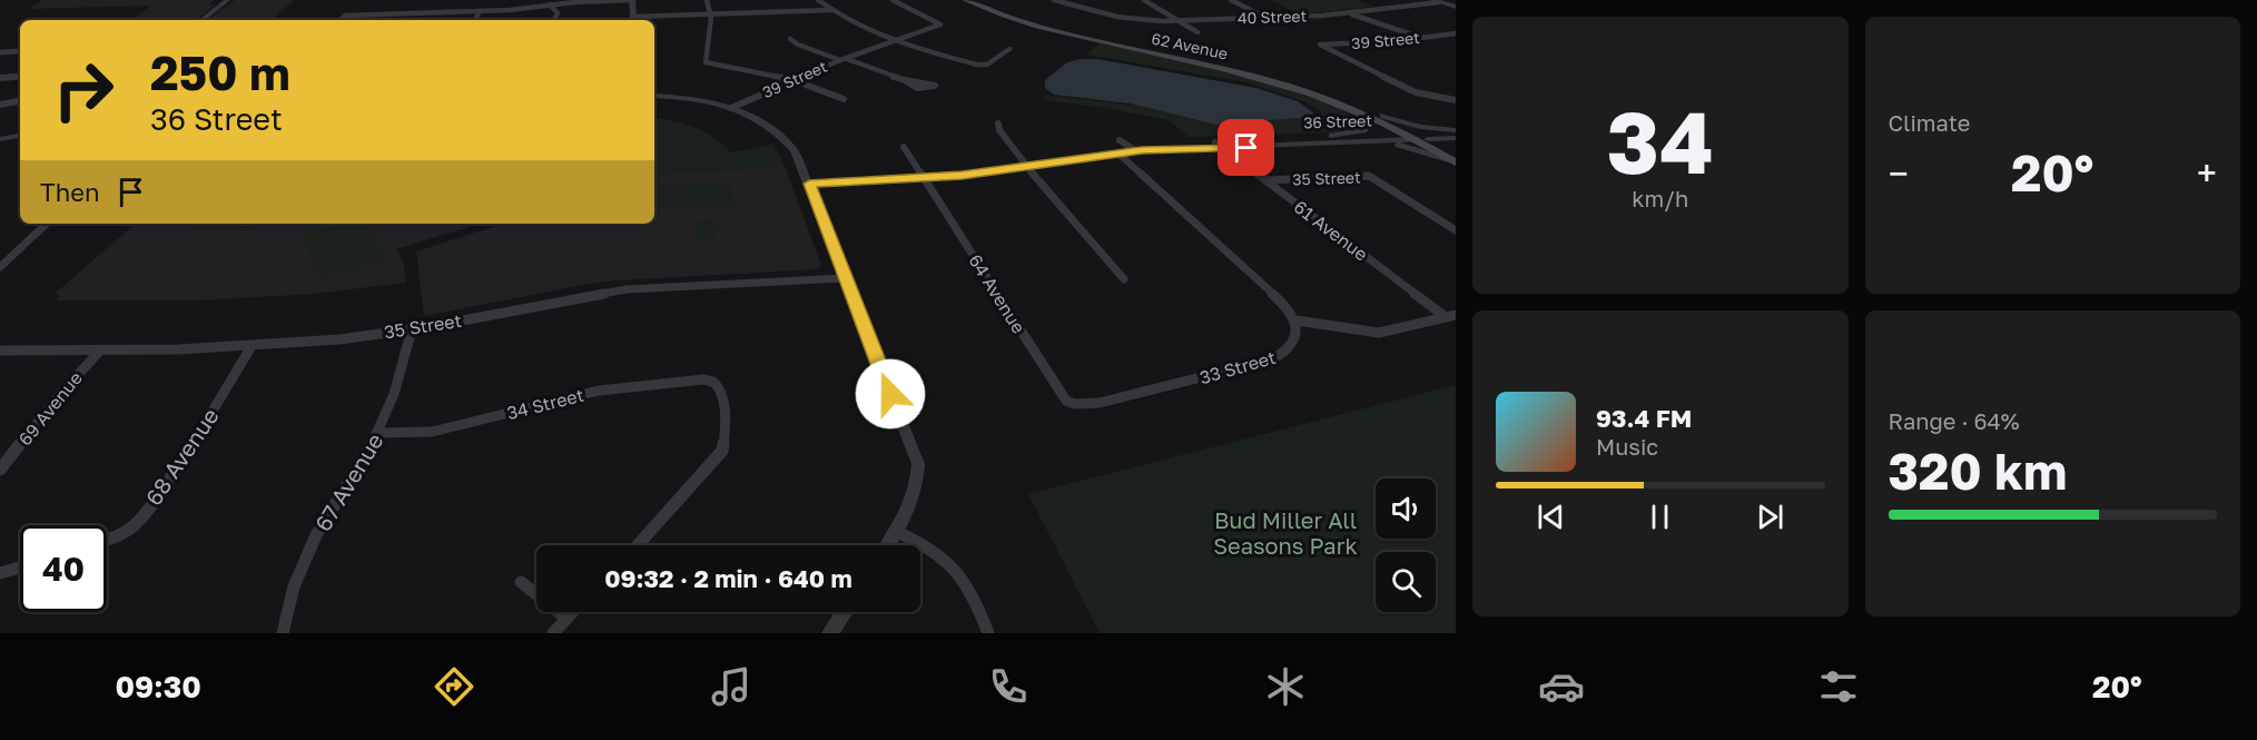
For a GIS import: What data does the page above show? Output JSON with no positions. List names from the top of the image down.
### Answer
{
  "streets": {
    "main road": ["62 Avenue", "36 Street"],
    "street": [
      "40 Street",
      "39 Street",
      "35 Street",
      "61 Avenue",
      "64 Avenue",
      "33 Street",
      "34 Street",
      "69 Avenue",
      "68 Avenue",
      "67 Avenue"
    ]
  },
  "crossings": [
    ["62 Avenue", "36 Street"],
    ["36 Street", "61 Avenue"],
    ["36 Street", "64 Avenue"],
    ["35 Street", "61 Avenue"],
    ["35 Street", "69 Avenue"],
    ["35 Street", "68 Avenue"],
    ["35 Street", "67 Avenue"],
    ["64 Avenue", "33 Street"],
    ["34 Street", "67 Avenue"]
  ],
  "parks": ["Bud Miller All Seasons Park"],
  "page": {
    "tile": [
      ["34", "km/h"],
      "Climate",
      ["Range · 64%", "320 km"]
    ],
    "turn": ["250 m", "36 Street"],
    "heat": ["−", "20°", "+"],
    "then": "Then",
    "song": ["93.4 FM", "Music"],
    "limit": "40",
    "trip": "09:32 · 2 min · 640 m",
    "tabs": ["09:30", "20°"]
  }
}
